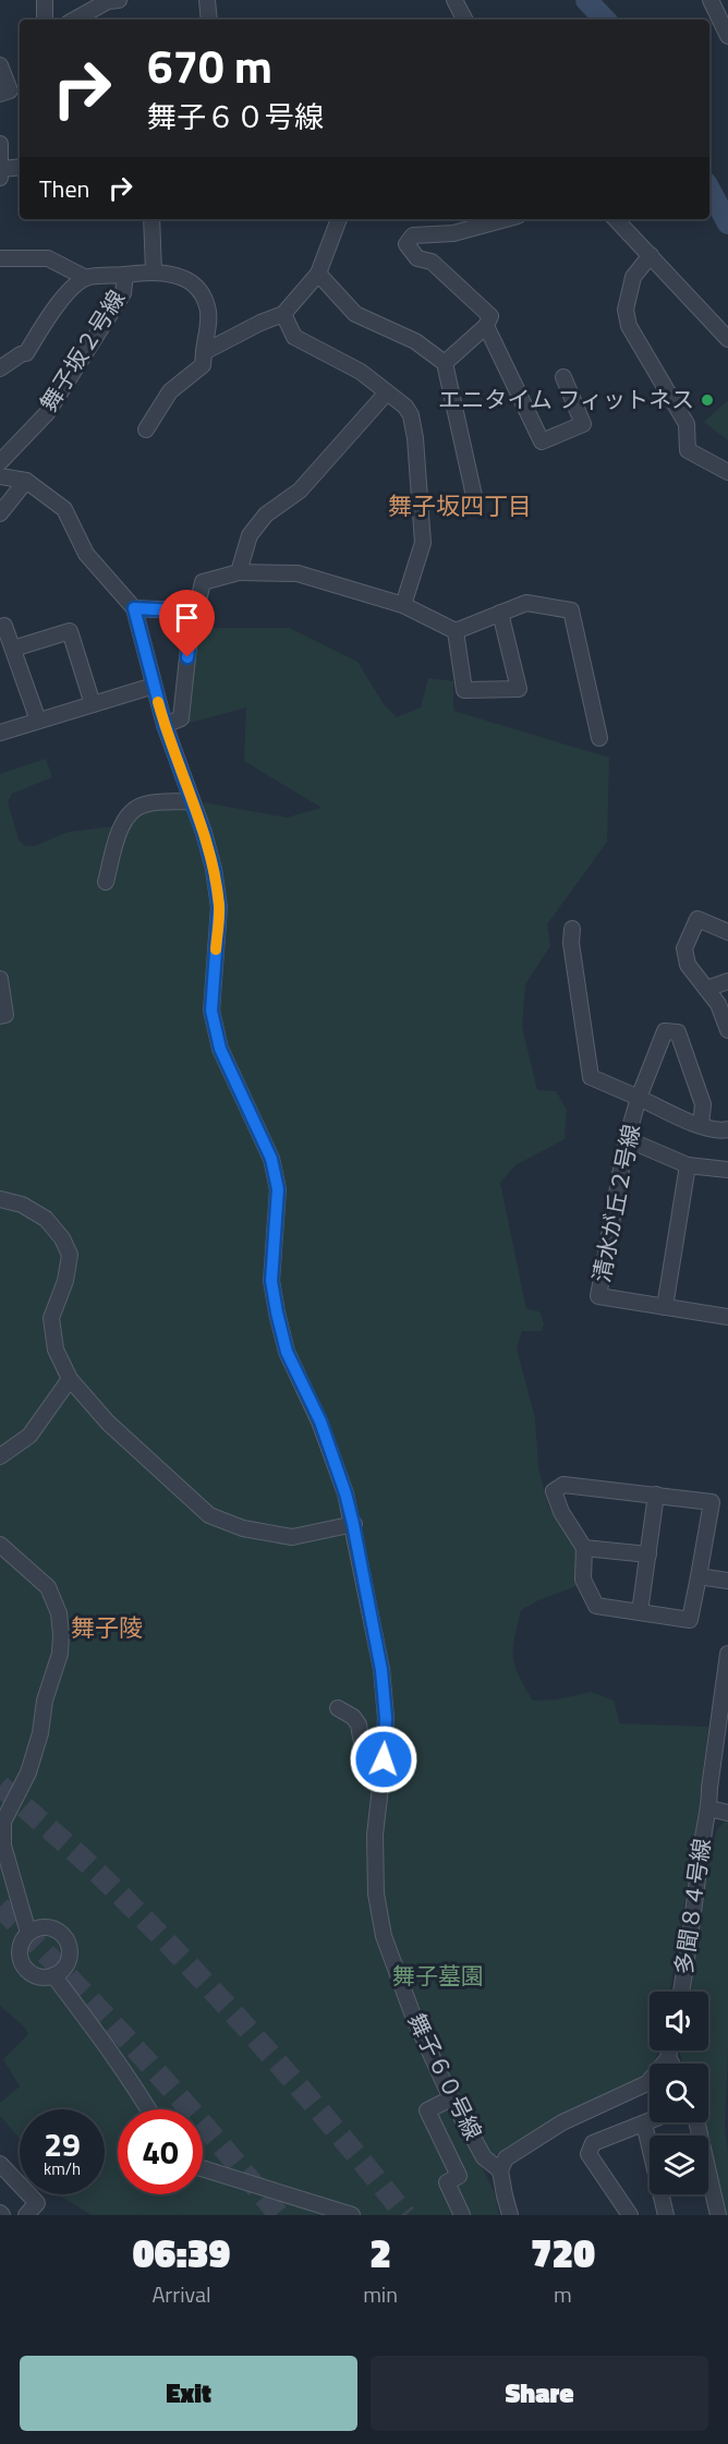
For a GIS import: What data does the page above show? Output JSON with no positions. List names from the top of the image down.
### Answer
{
  "streets": {
    "street": [
      "舞子坂２号線",
      "清水が丘２号線",
      "多聞８４号線",
      "舞子６０号線"
    ]
  },
  "districts": ["舞子坂四丁目", "舞子陵"],
  "parks": ["舞子墓園"],
  "places": ["エニタイム フィットネス"],
  "page": {
    "turn": ["670 m", "舞子６０号線"],
    "then": "Then",
    "speed": "29 km/h",
    "limit": "40",
    "eta": [
      "06:39",
      "Arrival",
      "2",
      "min",
      "720",
      "m"
    ],
    "buttons": ["Exit", "Share"]
  }
}
